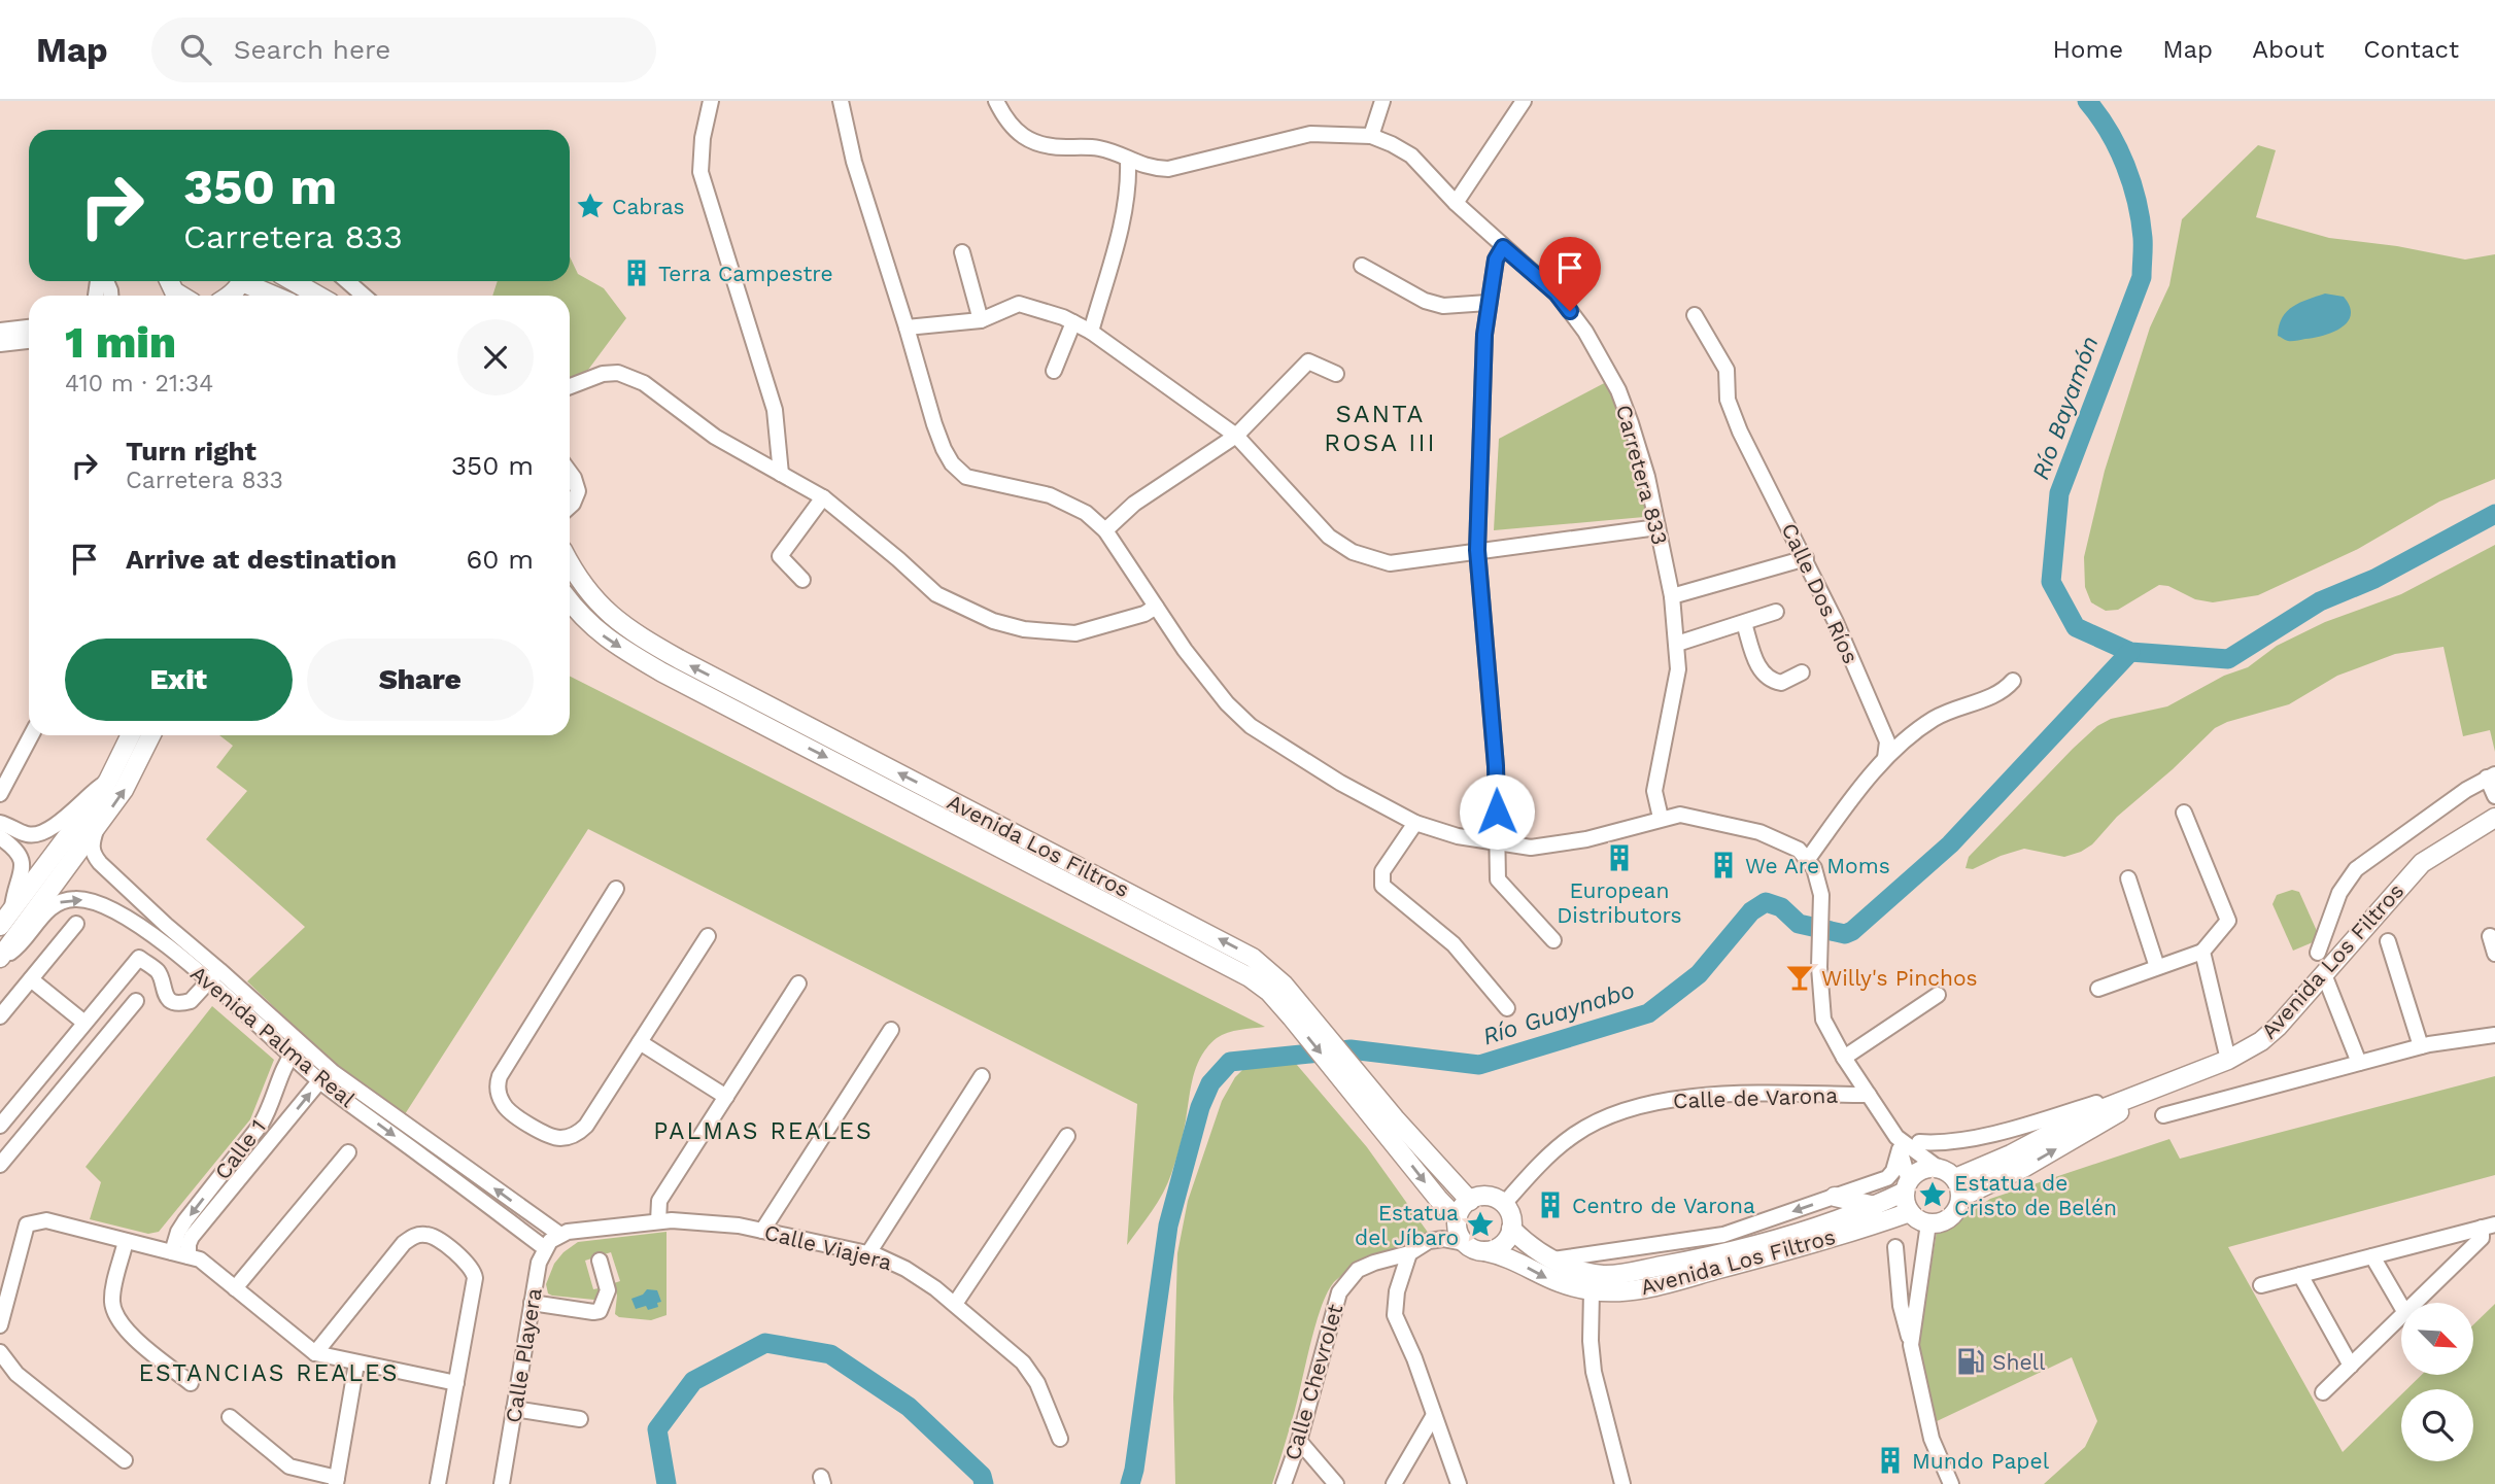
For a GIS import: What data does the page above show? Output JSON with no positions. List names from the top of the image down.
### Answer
{
  "streets": {
    "main road": ["Avenida Los Filtros"],
    "street": [
      "Carretera 833",
      "Calle Dos Ríos",
      "Avenida Palma Real",
      "Calle de Varona",
      "Calle 1",
      "Calle Viajera",
      "Calle Playera",
      "Calle Chevrolet"
    ]
  },
  "crossings": [
    ["Avenida Los Filtros", "Calle de Varona"],
    ["Avenida Los Filtros", "Calle Chevrolet"],
    ["Avenida Palma Real", "Calle 1"],
    ["Avenida Palma Real", "Calle Viajera"],
    ["Avenida Palma Real", "Calle Playera"],
    ["Calle de Varona", "Calle Chevrolet"]
  ],
  "districts": ["SANTA ROSA III", "PALMAS REALES", "ESTANCIAS REALES"],
  "water": ["Río Bayamón", "Río Guaynabo"],
  "places": {
    "place": ["Cabras", "Estatua de Cristo de Belén", "Estatua del Jíbaro"],
    "building": [
      "Terra Campestre",
      "European Distributors",
      "We Are Moms",
      "Centro de Varona",
      "Mundo Papel"
    ],
    "bar": ["Willy's Pinchos"],
    "fuel station": ["Shell"]
  },
  "north": "bottom right",
  "page": {
    "header": "Map",
    "search": "Search here",
    "nav": [
      "Home",
      "Map",
      "About",
      "Contact"
    ],
    "turn": ["350 m", "Carretera 833"],
    "heading": ["1 min", "410 m · 21:34"],
    "list": [
      {
        "name": "Turn right",
        "note": "Carretera 833",
        "value": "350 m"
      },
      {
        "name": "Arrive at destination",
        "value": "60 m"
      }
    ],
    "buttons": ["Exit", "Share"]
  }
}
